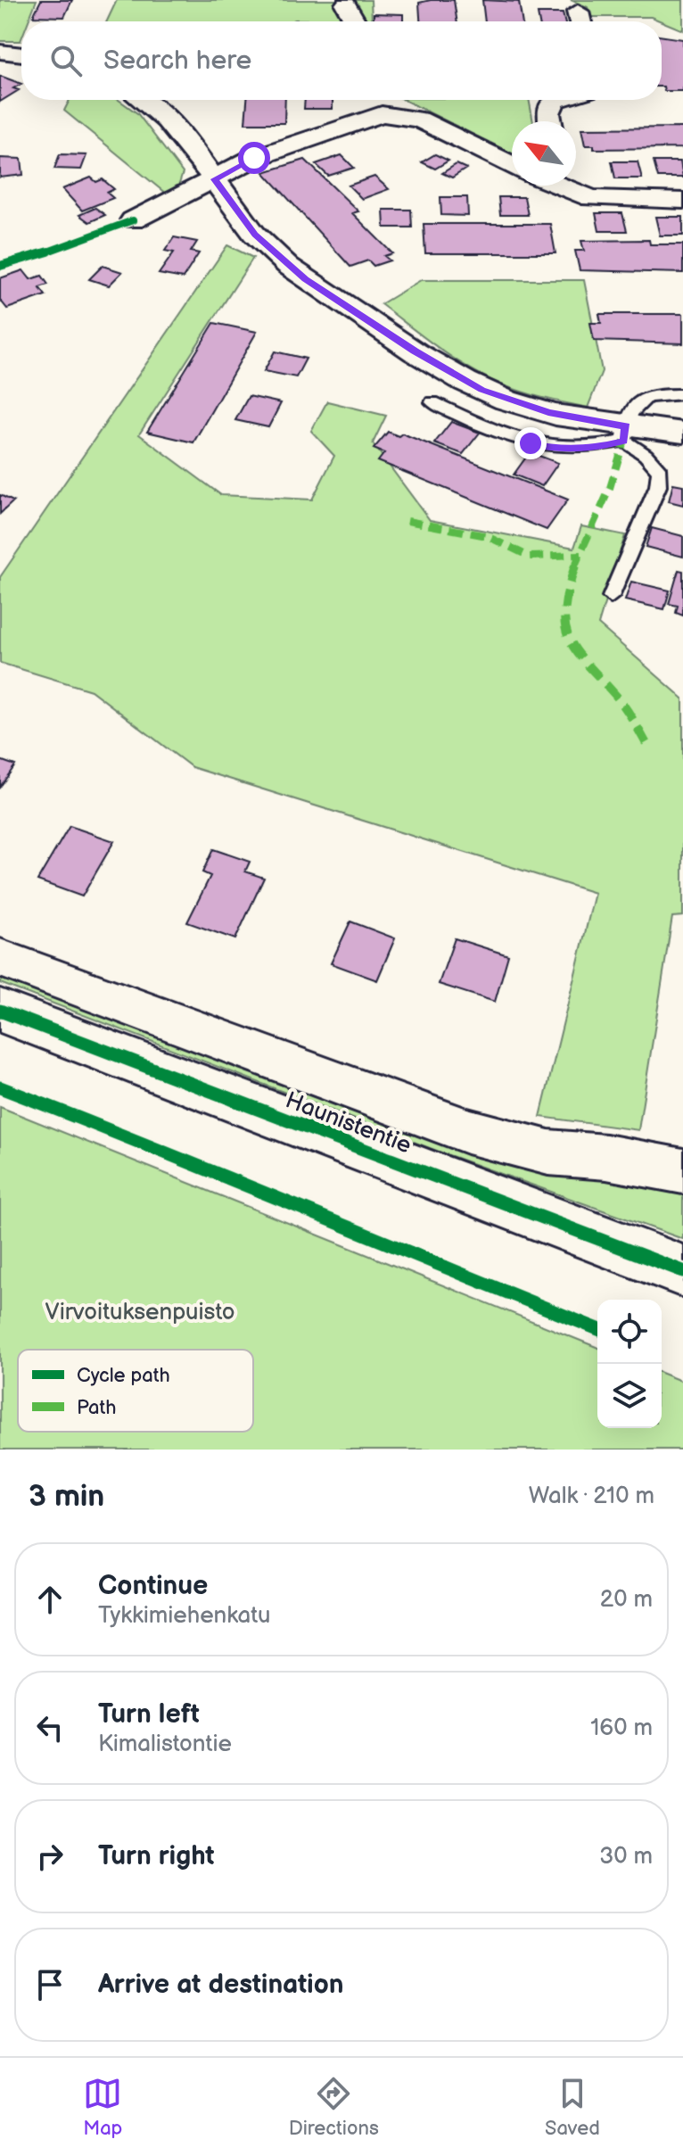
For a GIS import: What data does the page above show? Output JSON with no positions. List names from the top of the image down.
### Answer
{
  "streets": {
    "street": ["Haunistentie"]
  },
  "parks": ["Virvoituksenpuisto"],
  "legend": ["Cycle path", "Path"],
  "north": "top left",
  "page": {
    "search": "Search here",
    "heading": ["3 min", "Walk · 210 m"],
    "list": [
      ["Continue", "Tykkimiehenkatu", "20 m"],
      ["Turn left", "Kimalistontie", "160 m"],
      ["Turn right", "30 m"],
      "Arrive at destination"
    ],
    "nav": ["Map", "Directions", "Saved"]
  }
}
